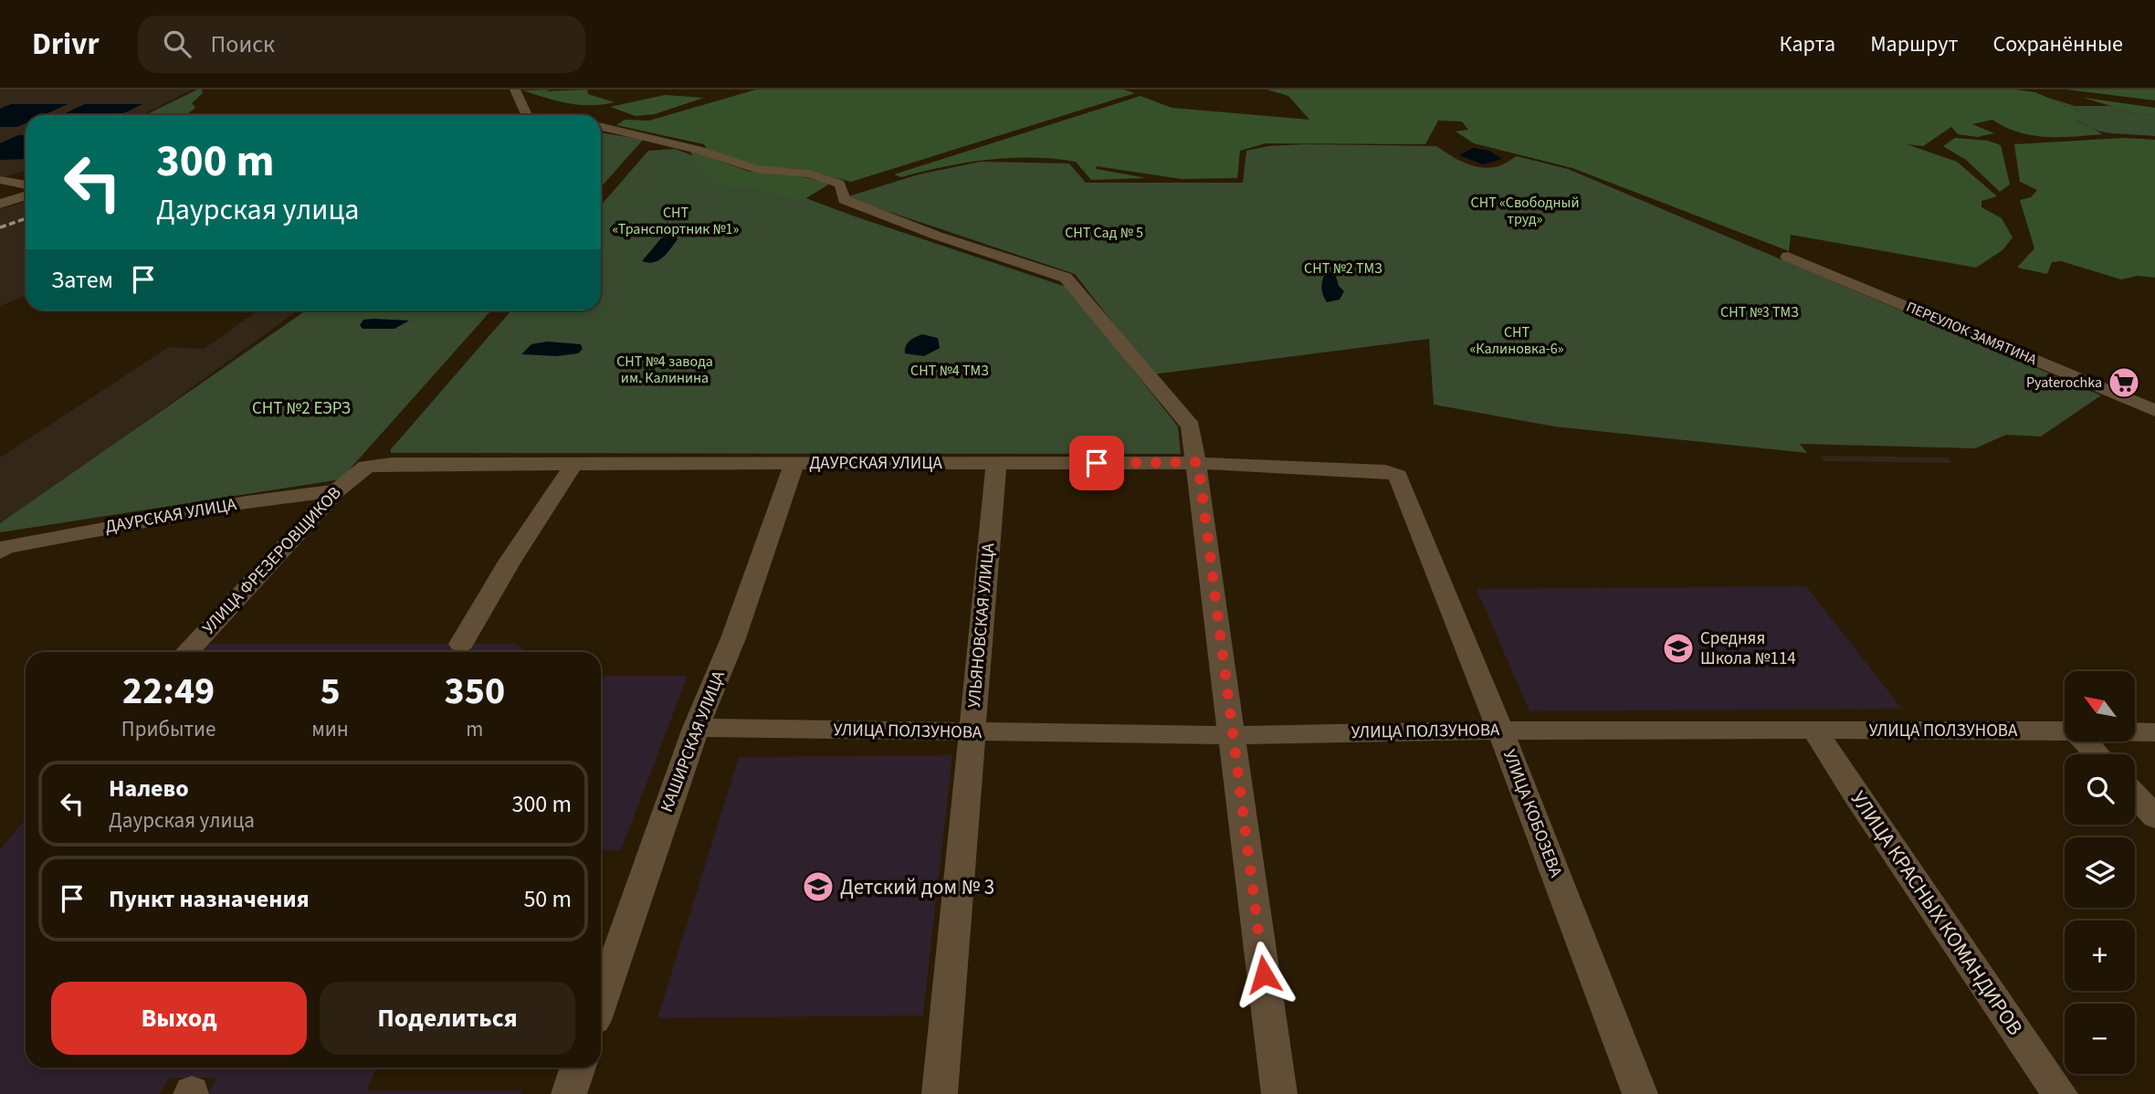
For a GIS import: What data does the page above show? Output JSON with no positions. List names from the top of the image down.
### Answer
{
  "streets": {
    "street": [
      "ПЕРЕУЛОК ЗАМЯТИНА",
      "ДАУРСКАЯ УЛИЦА",
      "УЛИЦА ФРЕЗЕРОВЩИКОВ",
      "УЛЬЯНОВСКАЯ УЛИЦА",
      "УЛИЦА ПОЛЗУНОВА",
      "КАШИРСКАЯ УЛИЦА",
      "УЛИЦА КОБОЗЕВА",
      "УЛИЦА КРАСНЫХ КОМАНДИРОВ"
    ]
  },
  "crossings": [
    ["ДАУРСКАЯ УЛИЦА", "УЛИЦА ФРЕЗЕРОВЩИКОВ"],
    ["ДАУРСКАЯ УЛИЦА", "УЛЬЯНОВСКАЯ УЛИЦА"],
    ["ДАУРСКАЯ УЛИЦА", "КАШИРСКАЯ УЛИЦА"],
    ["ДАУРСКАЯ УЛИЦА", "УЛИЦА КОБОЗЕВА"],
    ["УЛЬЯНОВСКАЯ УЛИЦА", "УЛИЦА ПОЛЗУНОВА"],
    ["УЛИЦА ПОЛЗУНОВА", "КАШИРСКАЯ УЛИЦА"],
    ["УЛИЦА ПОЛЗУНОВА", "УЛИЦА КОБОЗЕВА"],
    ["УЛИЦА ПОЛЗУНОВА", "УЛИЦА КРАСНЫХ КОМАНДИРОВ"]
  ],
  "parks": [
    "СНТ «Свободный труд»",
    "СНТ «Транспортник №1»",
    "СНТ Сад № 5",
    "СНТ №2 ТМЗ",
    "СНТ №3 ТМЗ",
    "СНТ «Калиновка-6»",
    "СНТ №4 завода им. Калинина",
    "СНТ №4 ТМЗ",
    "СНТ №2 ЕЭРЗ"
  ],
  "places": {
    "supermarket": ["Pyaterochka"],
    "school or university": ["Средняя Школа №114", "Детский дом № 3"]
  },
  "north": "top left",
  "page": {
    "header": "Drivr",
    "search": "Поиск",
    "nav": ["Карта", "Маршрут", "Сохранённые"],
    "turn": ["300 m", "Даурская улица"],
    "then": "Затем",
    "eta": [
      "22:49",
      "Прибытие",
      "5",
      "мин",
      "350",
      "m"
    ],
    "map_buttons": ["+", "−"],
    "list": [
      {
        "name": "Налево",
        "note": "Даурская улица",
        "value": "300 m"
      },
      {
        "name": "Пункт назначения",
        "value": "50 m"
      }
    ],
    "buttons": ["Выход", "Поделиться"]
  }
}
